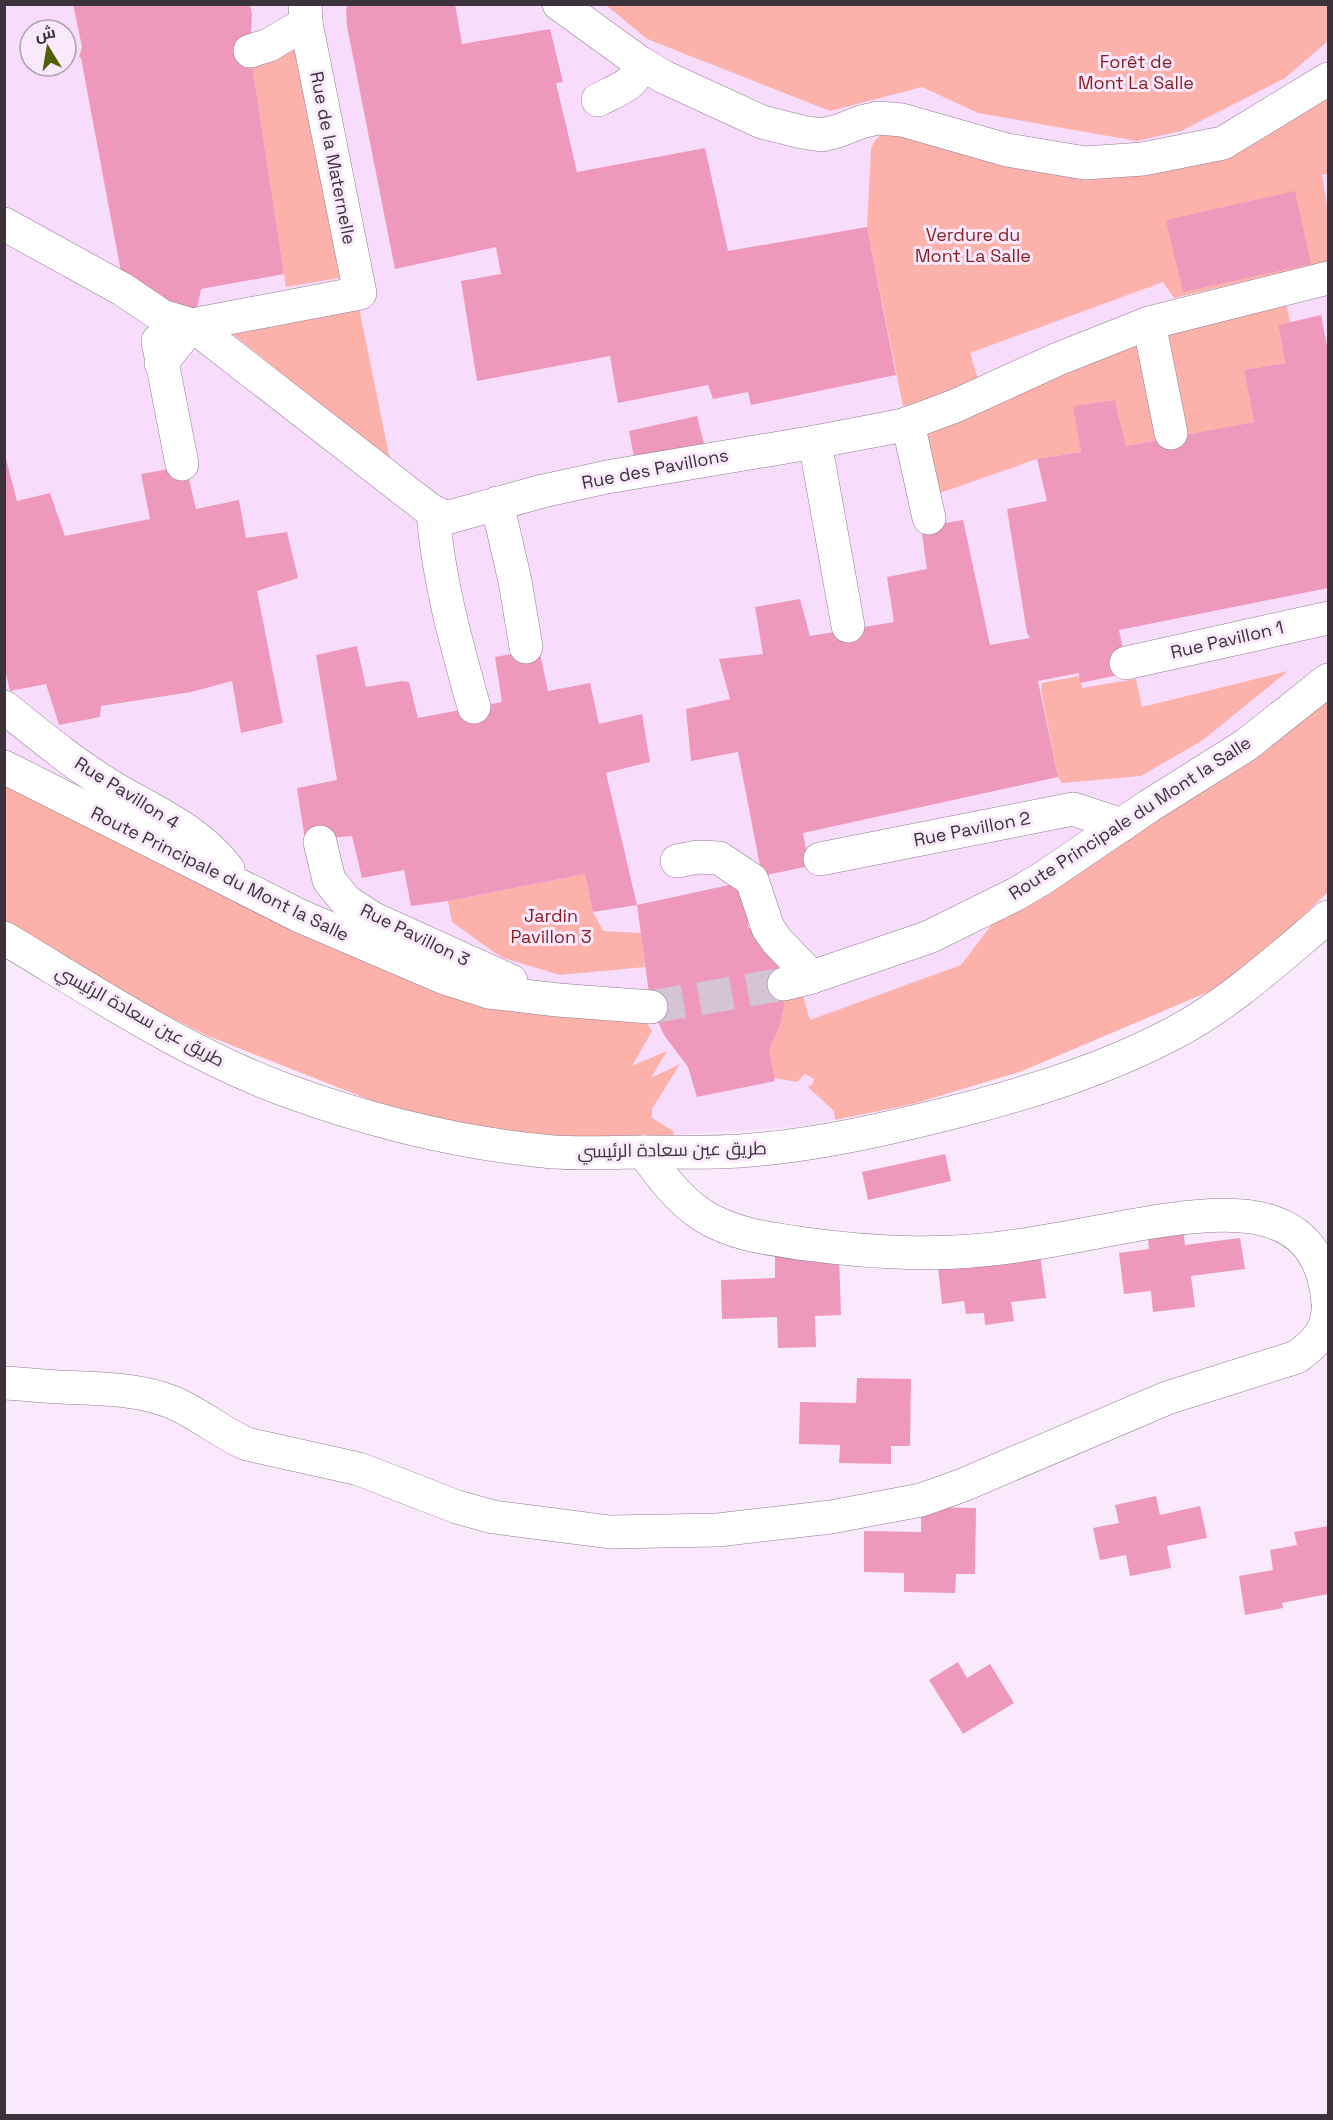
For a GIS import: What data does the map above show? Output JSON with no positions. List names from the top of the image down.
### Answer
{
  "streets": {
    "street": [
      "Rue de la Maternelle",
      "Rue des Pavillons",
      "Rue Pavillon 1",
      "Rue Pavillon 4",
      "Route Principale du Mont la Salle",
      "Rue Pavillon 2",
      "Rue Pavillon 3",
      "طريق عين سعادة الرئيسي"
    ]
  },
  "crossings": [
    ["Rue Pavillon 4", "Route Principale du Mont la Salle"],
    ["Route Principale du Mont la Salle", "Rue Pavillon 2"],
    ["Route Principale du Mont la Salle", "Rue Pavillon 3"]
  ],
  "parks": ["Forêt de Mont La Salle", "Verdure du Mont La Salle", "Jardin Pavillon 3"],
  "north": "top"
}
